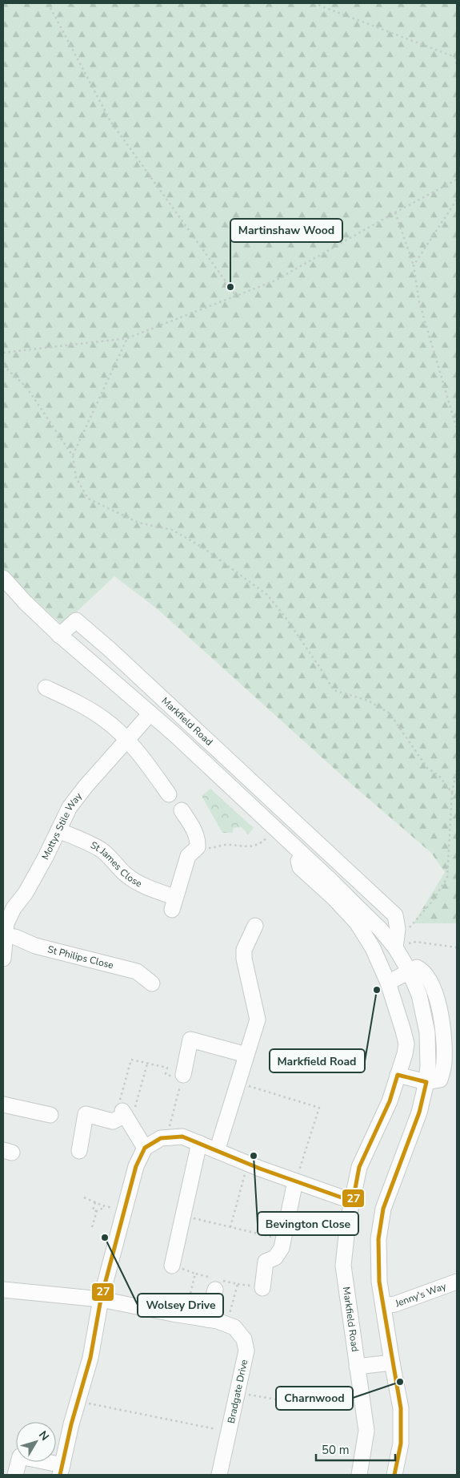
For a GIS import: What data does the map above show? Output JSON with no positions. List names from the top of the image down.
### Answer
{
  "streets": {
    "street": [
      "Markfield Road",
      "Mottys Stile Way",
      "St James Close",
      "St Philips Close",
      "Jenny's Way",
      "Bradgate Drive"
    ]
  },
  "crossings": [
    ["Markfield Road", "Mottys Stile Way"],
    ["Mottys Stile Way", "St James Close"],
    ["Mottys Stile Way", "St Philips Close"]
  ],
  "places": [
    "Martinshaw Wood",
    "Markfield Road",
    "Bevington Close",
    "Wolsey Drive",
    "Charnwood"
  ],
  "lines": ["transit line 27"],
  "scale_bar": "50 m",
  "north": "top right"
}
